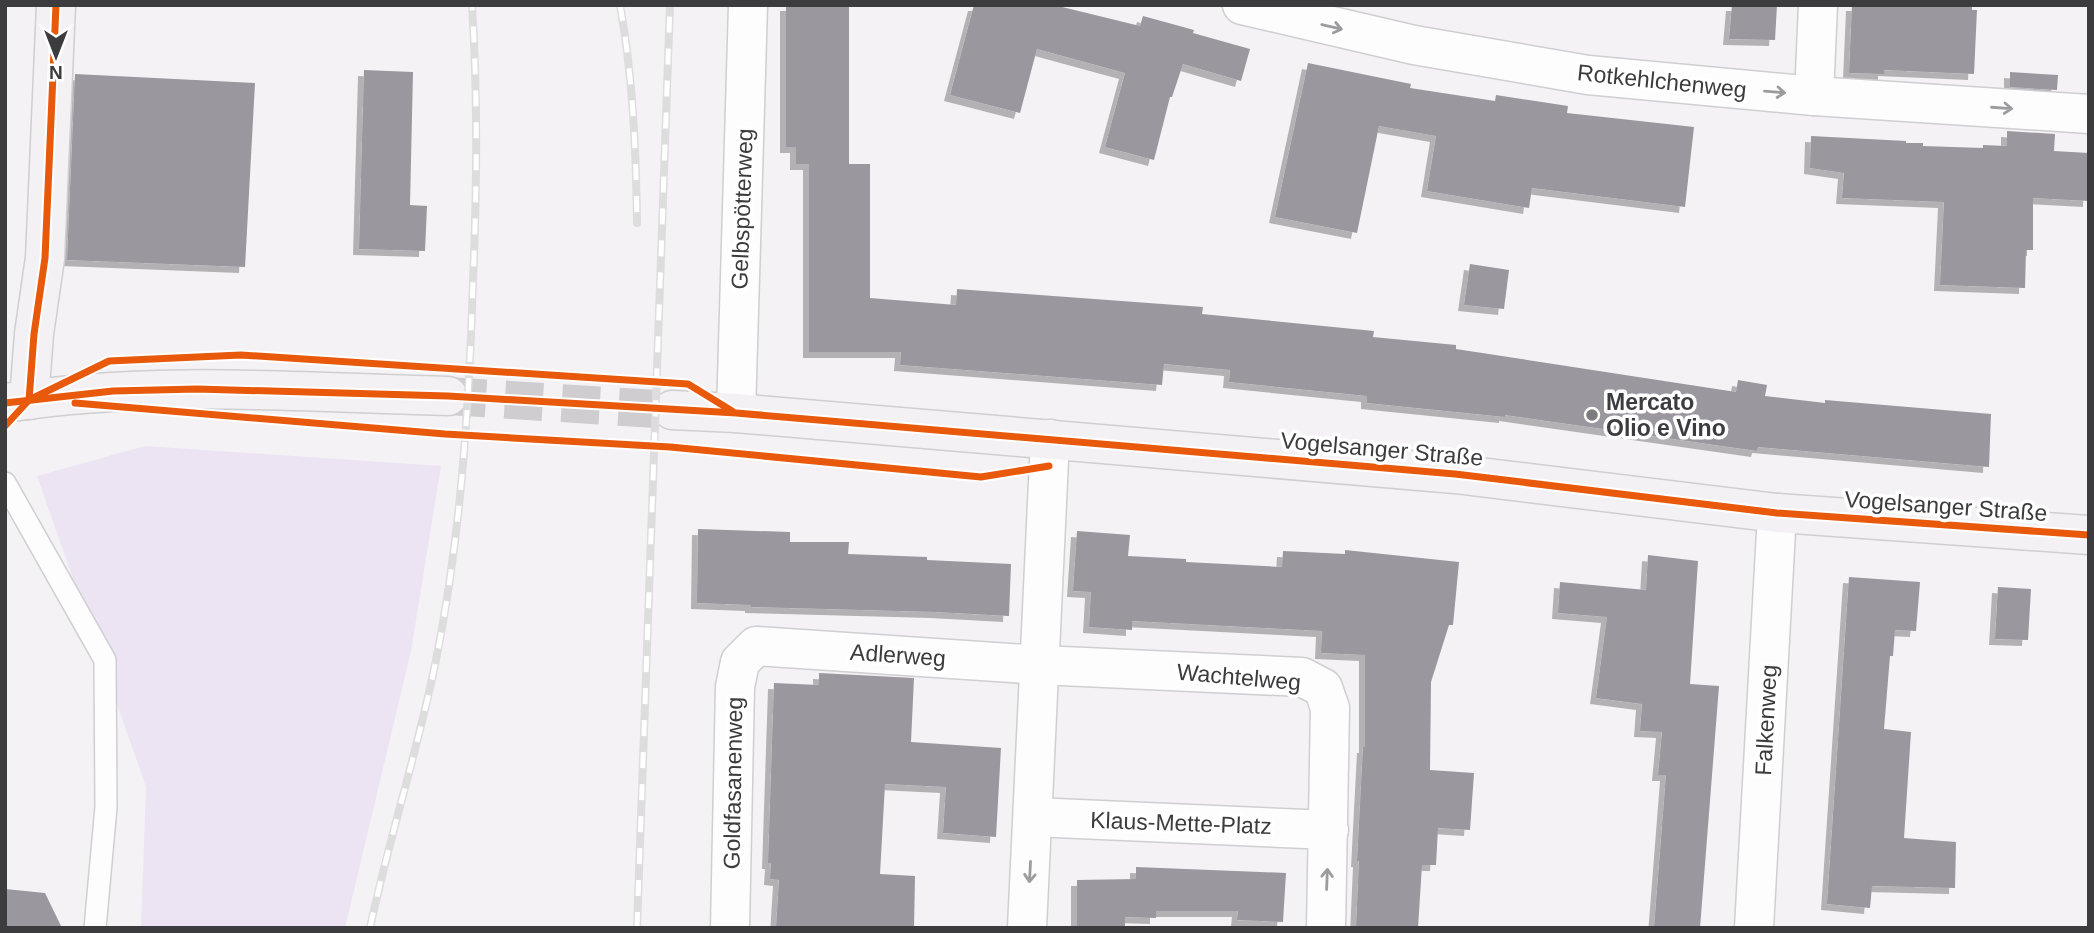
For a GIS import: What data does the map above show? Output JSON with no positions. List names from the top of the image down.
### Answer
{
  "streets": {
    "street": [
      "Rotkehlchenweg",
      "Gelbspötterweg",
      "Vogelsanger Straße",
      "Adlerweg",
      "Wachtelweg",
      "Falkenweg",
      "Goldfasanenweg",
      "Klaus-Mette-Platz"
    ]
  },
  "crossings": [
    ["Gelbspötterweg", "Vogelsanger Straße"],
    ["Vogelsanger Straße", "Falkenweg"],
    ["Adlerweg", "Wachtelweg"],
    ["Adlerweg", "Goldfasanenweg"],
    ["Wachtelweg", "Klaus-Mette-Platz"]
  ],
  "one_way": ["Rotkehlchenweg"],
  "places": ["Mercato Olio e Vino"],
  "north": "bottom"
}
